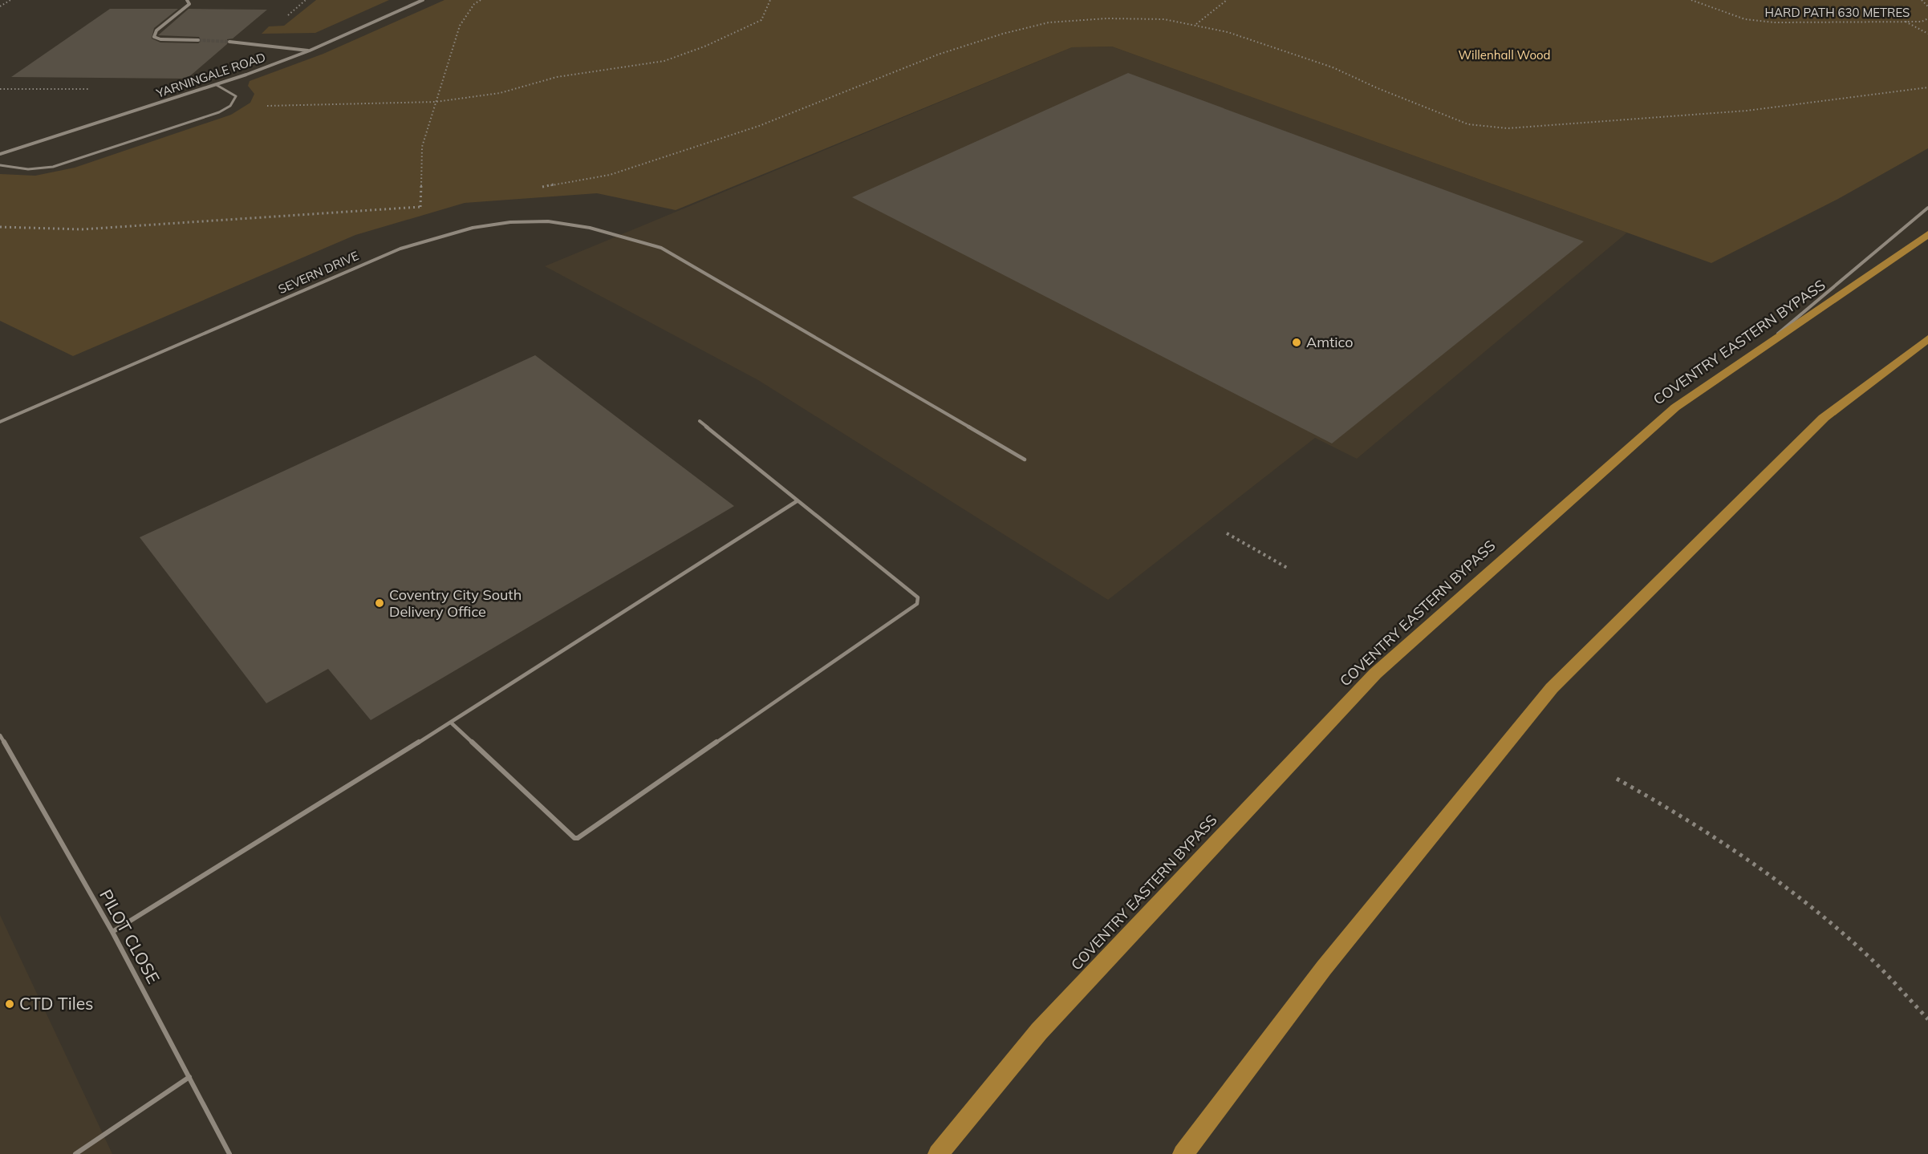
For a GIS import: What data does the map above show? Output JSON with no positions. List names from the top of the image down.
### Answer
{
  "streets": {
    "highway": ["COVENTRY EASTERN BYPASS"],
    "street": ["YARNINGALE ROAD"],
    "lane": ["SEVERN DRIVE", "PILOT CLOSE"],
    "path": ["HARD PATH 630 METRES"]
  },
  "parks": ["Willenhall Wood"],
  "places": ["Amtico", "Coventry City South Delivery Office", "CTD Tiles"]
}
